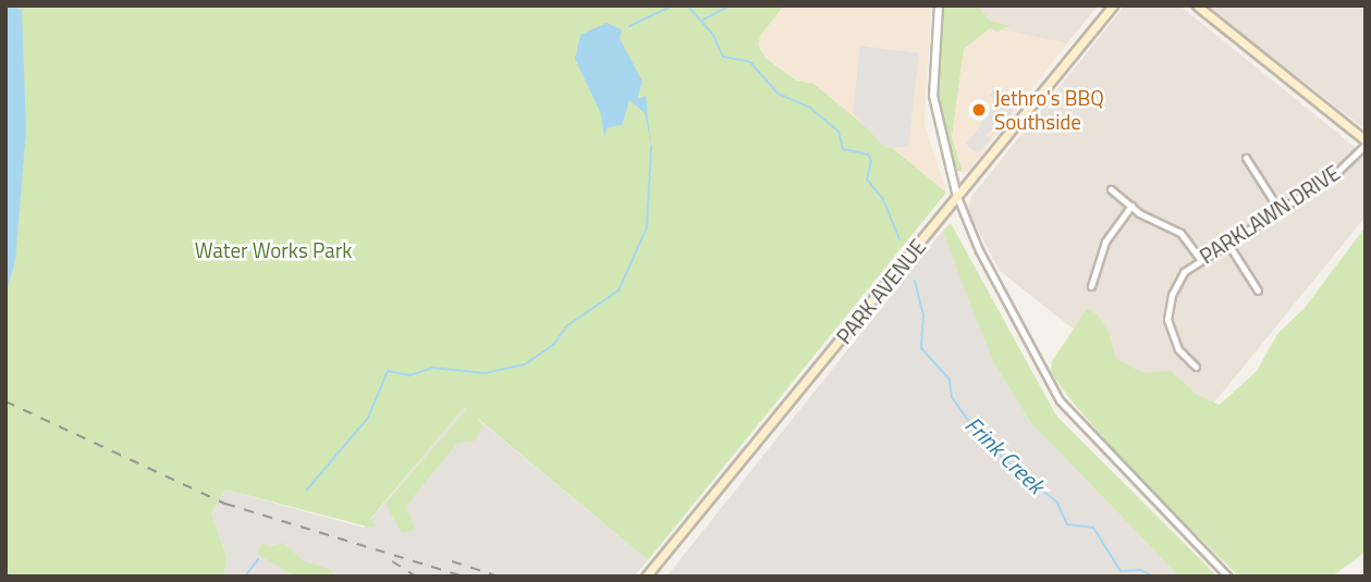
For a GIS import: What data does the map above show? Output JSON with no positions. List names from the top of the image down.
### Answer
{
  "streets": {
    "main road": ["PARK AVENUE"],
    "street": ["PARKLAWN DRIVE"]
  },
  "water": ["Frink Creek"],
  "parks": ["Water Works Park"],
  "places": ["Jethro's BBQ Southside"]
}
